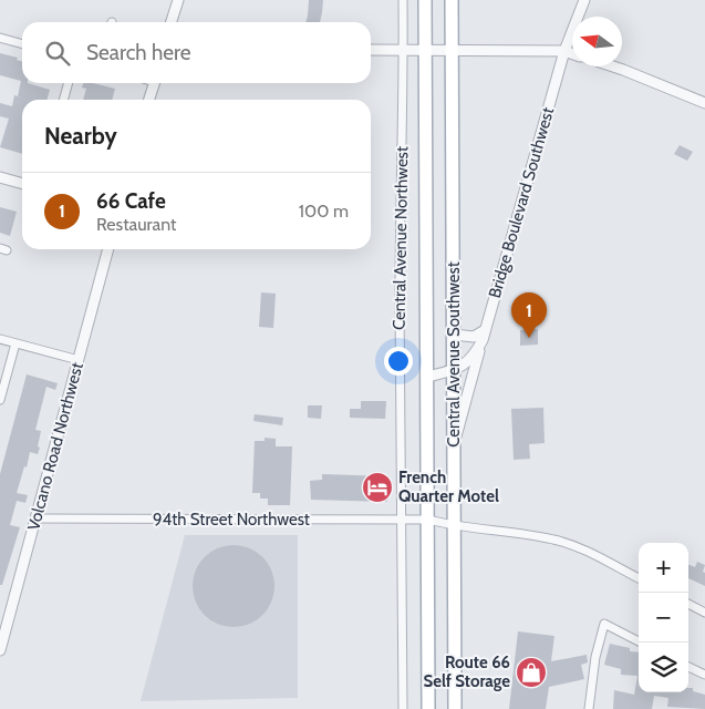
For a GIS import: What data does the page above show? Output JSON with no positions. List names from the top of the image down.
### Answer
{
  "streets": {
    "main road": ["Central Avenue Northwest", "Central Avenue Southwest"],
    "street": ["Bridge Boulevard Southwest", "Volcano Road Northwest", "94th Street Northwest"]
  },
  "crossings": [
    ["Bridge Boulevard Southwest", "Central Avenue Northwest"],
    ["Bridge Boulevard Southwest", "Central Avenue Southwest"],
    ["Central Avenue Northwest", "94th Street Northwest"],
    ["Central Avenue Southwest", "94th Street Northwest"],
    ["Volcano Road Northwest", "94th Street Northwest"]
  ],
  "places": {
    "hotel": ["French Quarter Motel"],
    "shop": ["Route 66 Self Storage"]
  },
  "north": "left",
  "page": {
    "search": "Search here",
    "heading": "Nearby",
    "list": [
      {
        "mark": "1",
        "name": "66 Cafe",
        "note": "Restaurant",
        "value": "100 m"
      }
    ],
    "pins": "1",
    "map_buttons": ["+", "−"]
  }
}
